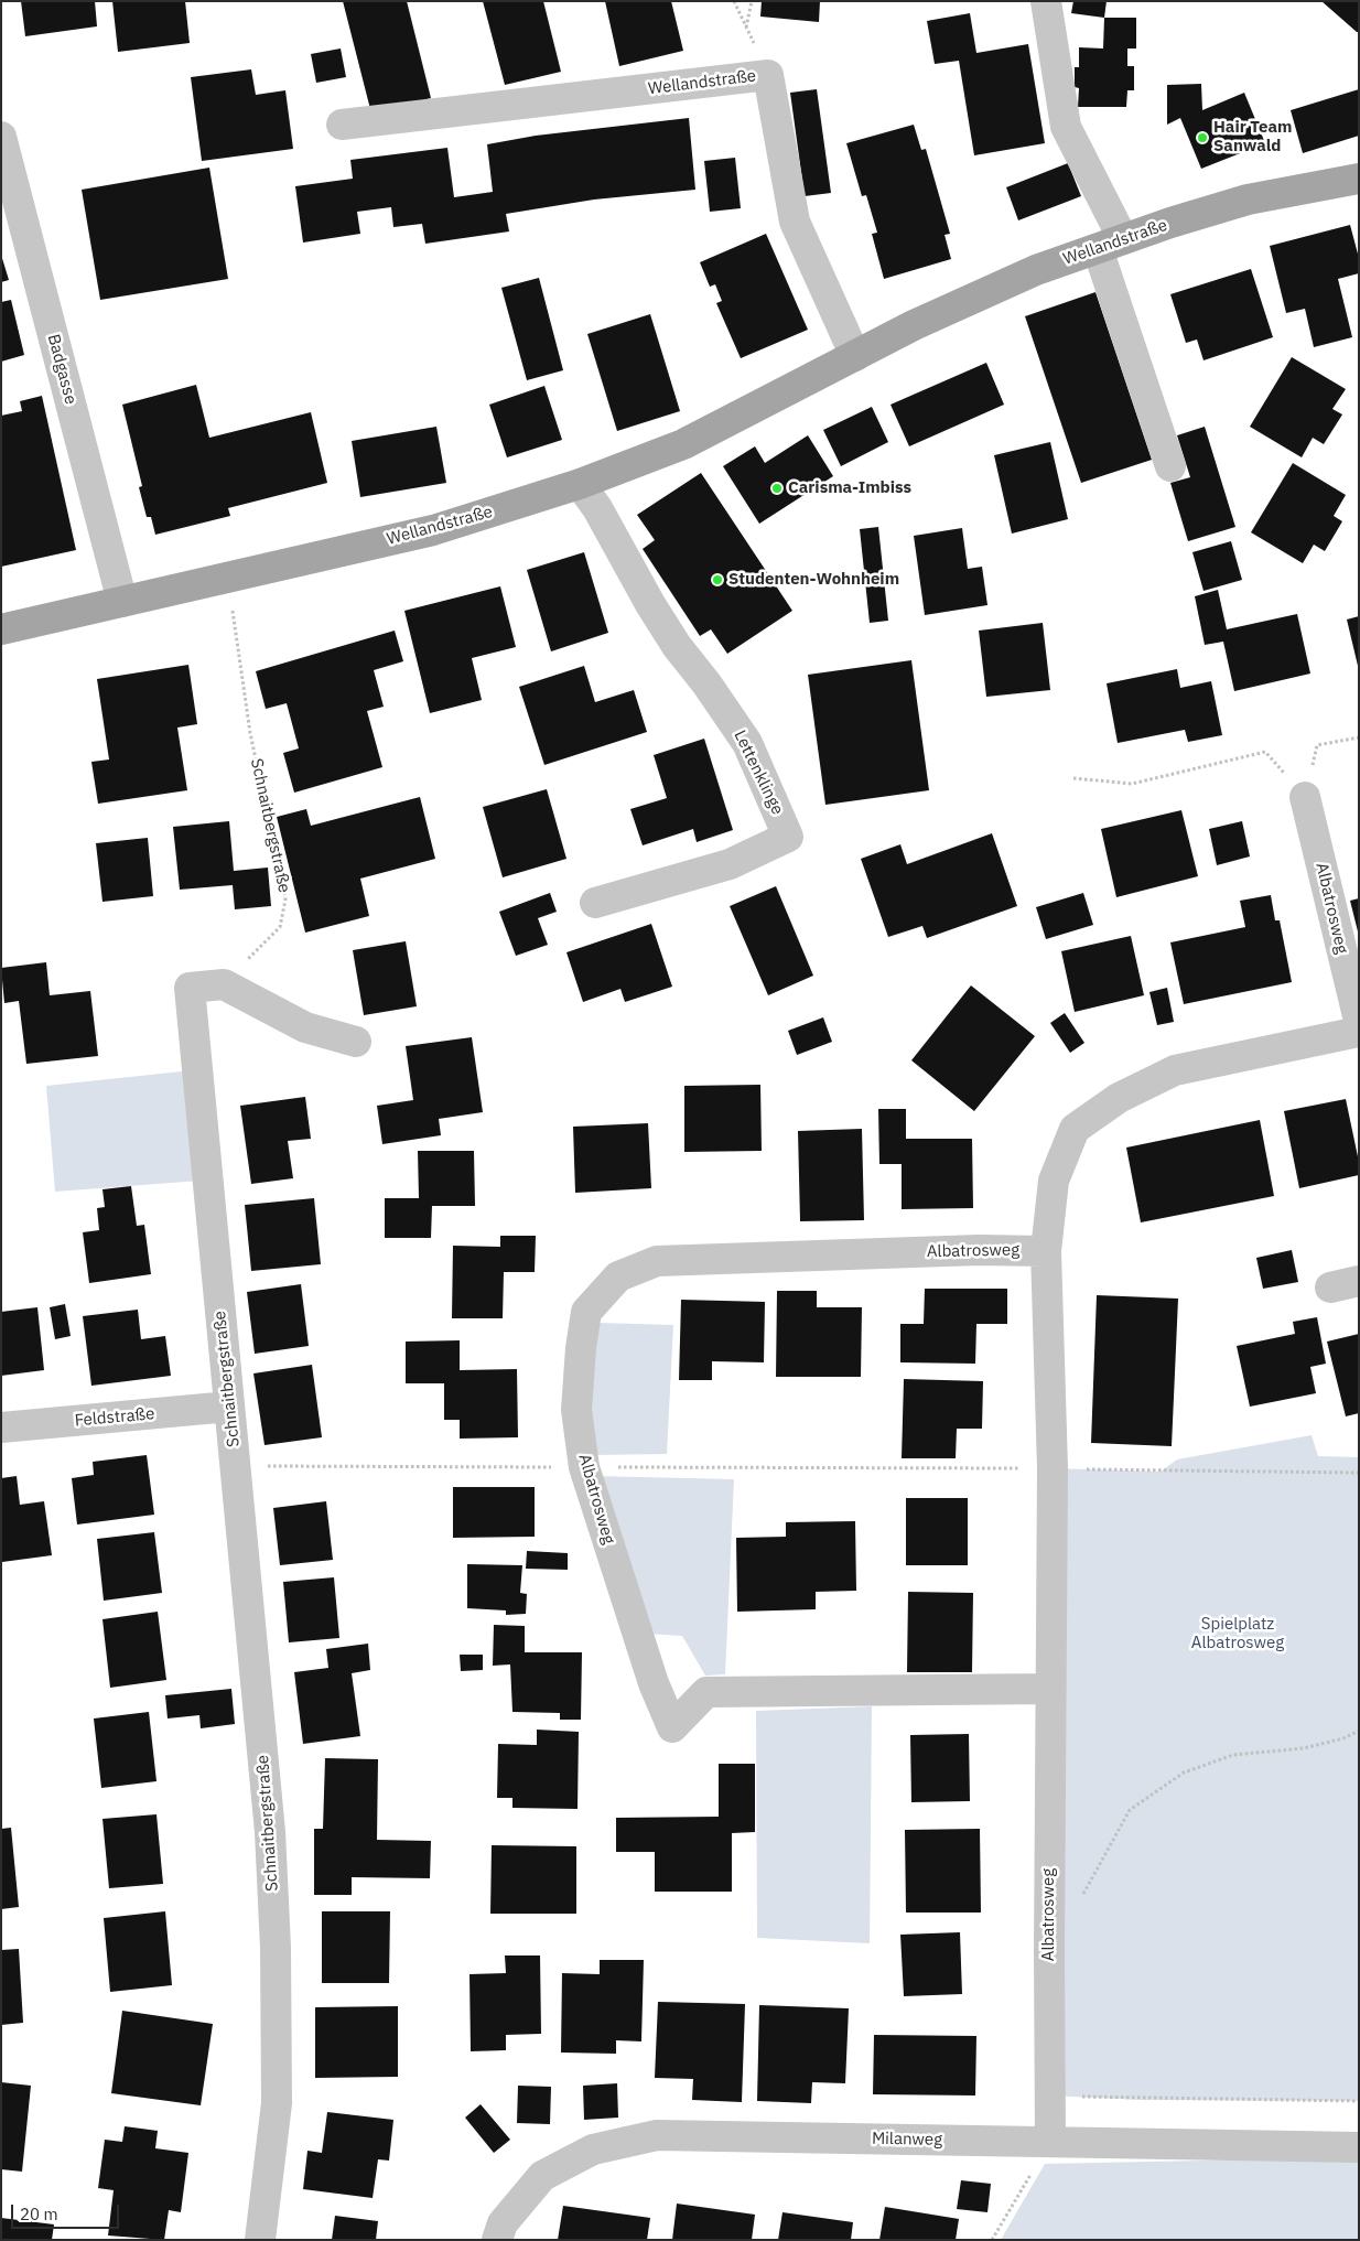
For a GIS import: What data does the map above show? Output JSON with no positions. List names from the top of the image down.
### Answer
{
  "streets": {
    "main road": ["Wellandstraße"],
    "street": [
      "Badgasse",
      "Lettenklinge",
      "Schnaitbergstraße",
      "Albatrosweg",
      "Feldstraße",
      "Milanweg"
    ]
  },
  "crossings": [
    ["Wellandstraße", "Badgasse"],
    ["Wellandstraße", "Lettenklinge"],
    ["Wellandstraße", "Schnaitbergstraße"],
    ["Schnaitbergstraße", "Feldstraße"],
    ["Albatrosweg", "Milanweg"]
  ],
  "parks": ["Spielplatz Albatrosweg"],
  "places": ["Hair Team Sanwald", "Carisma-Imbiss", "Studenten-Wohnheim"],
  "scale_bar": "20 m"
}
